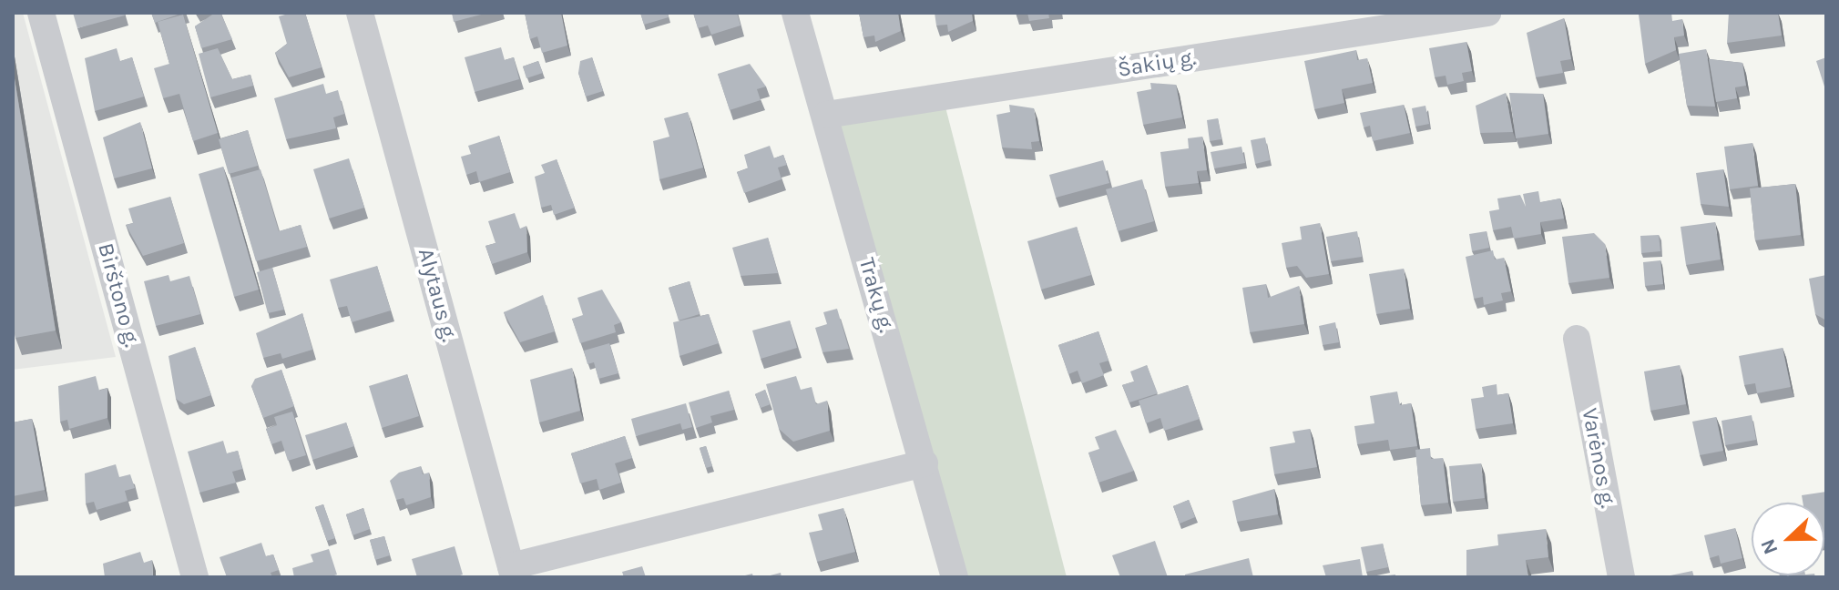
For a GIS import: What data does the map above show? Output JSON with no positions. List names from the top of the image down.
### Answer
{
  "streets": {
    "street": [
      "Šakių g.",
      "Birštono g.",
      "Alytaus g.",
      "Trakų g.",
      "Varėnos g."
    ]
  },
  "crossings": [
    ["Šakių g.", "Trakų g."]
  ],
  "north": "left"
}
